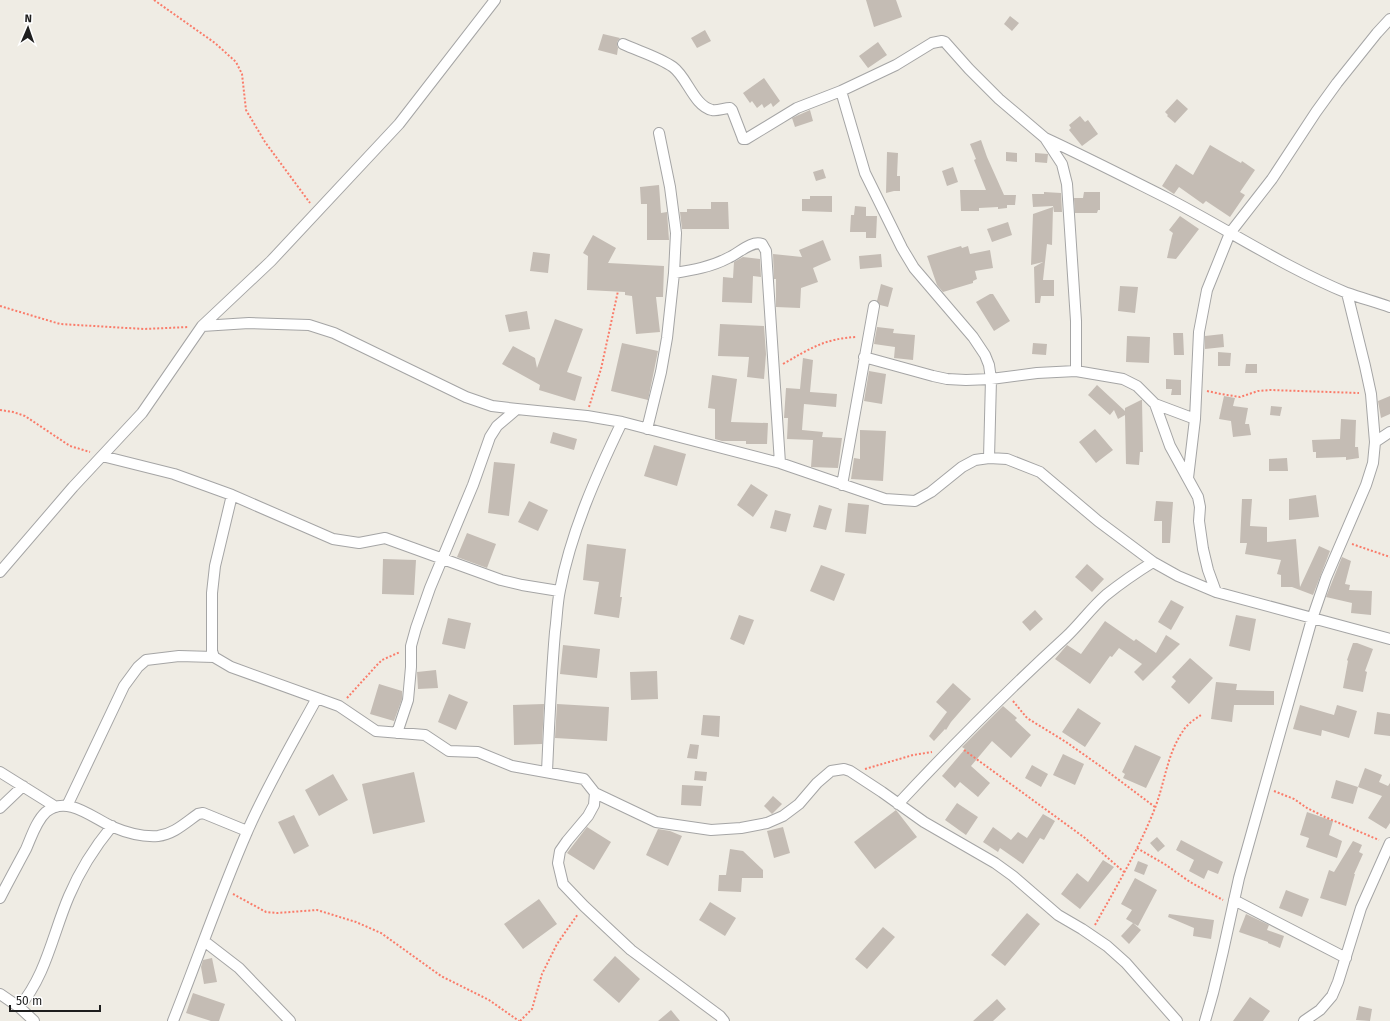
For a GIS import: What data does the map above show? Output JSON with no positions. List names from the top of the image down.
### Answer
{
  "scale_bar": "50 m",
  "north": "top"
}
